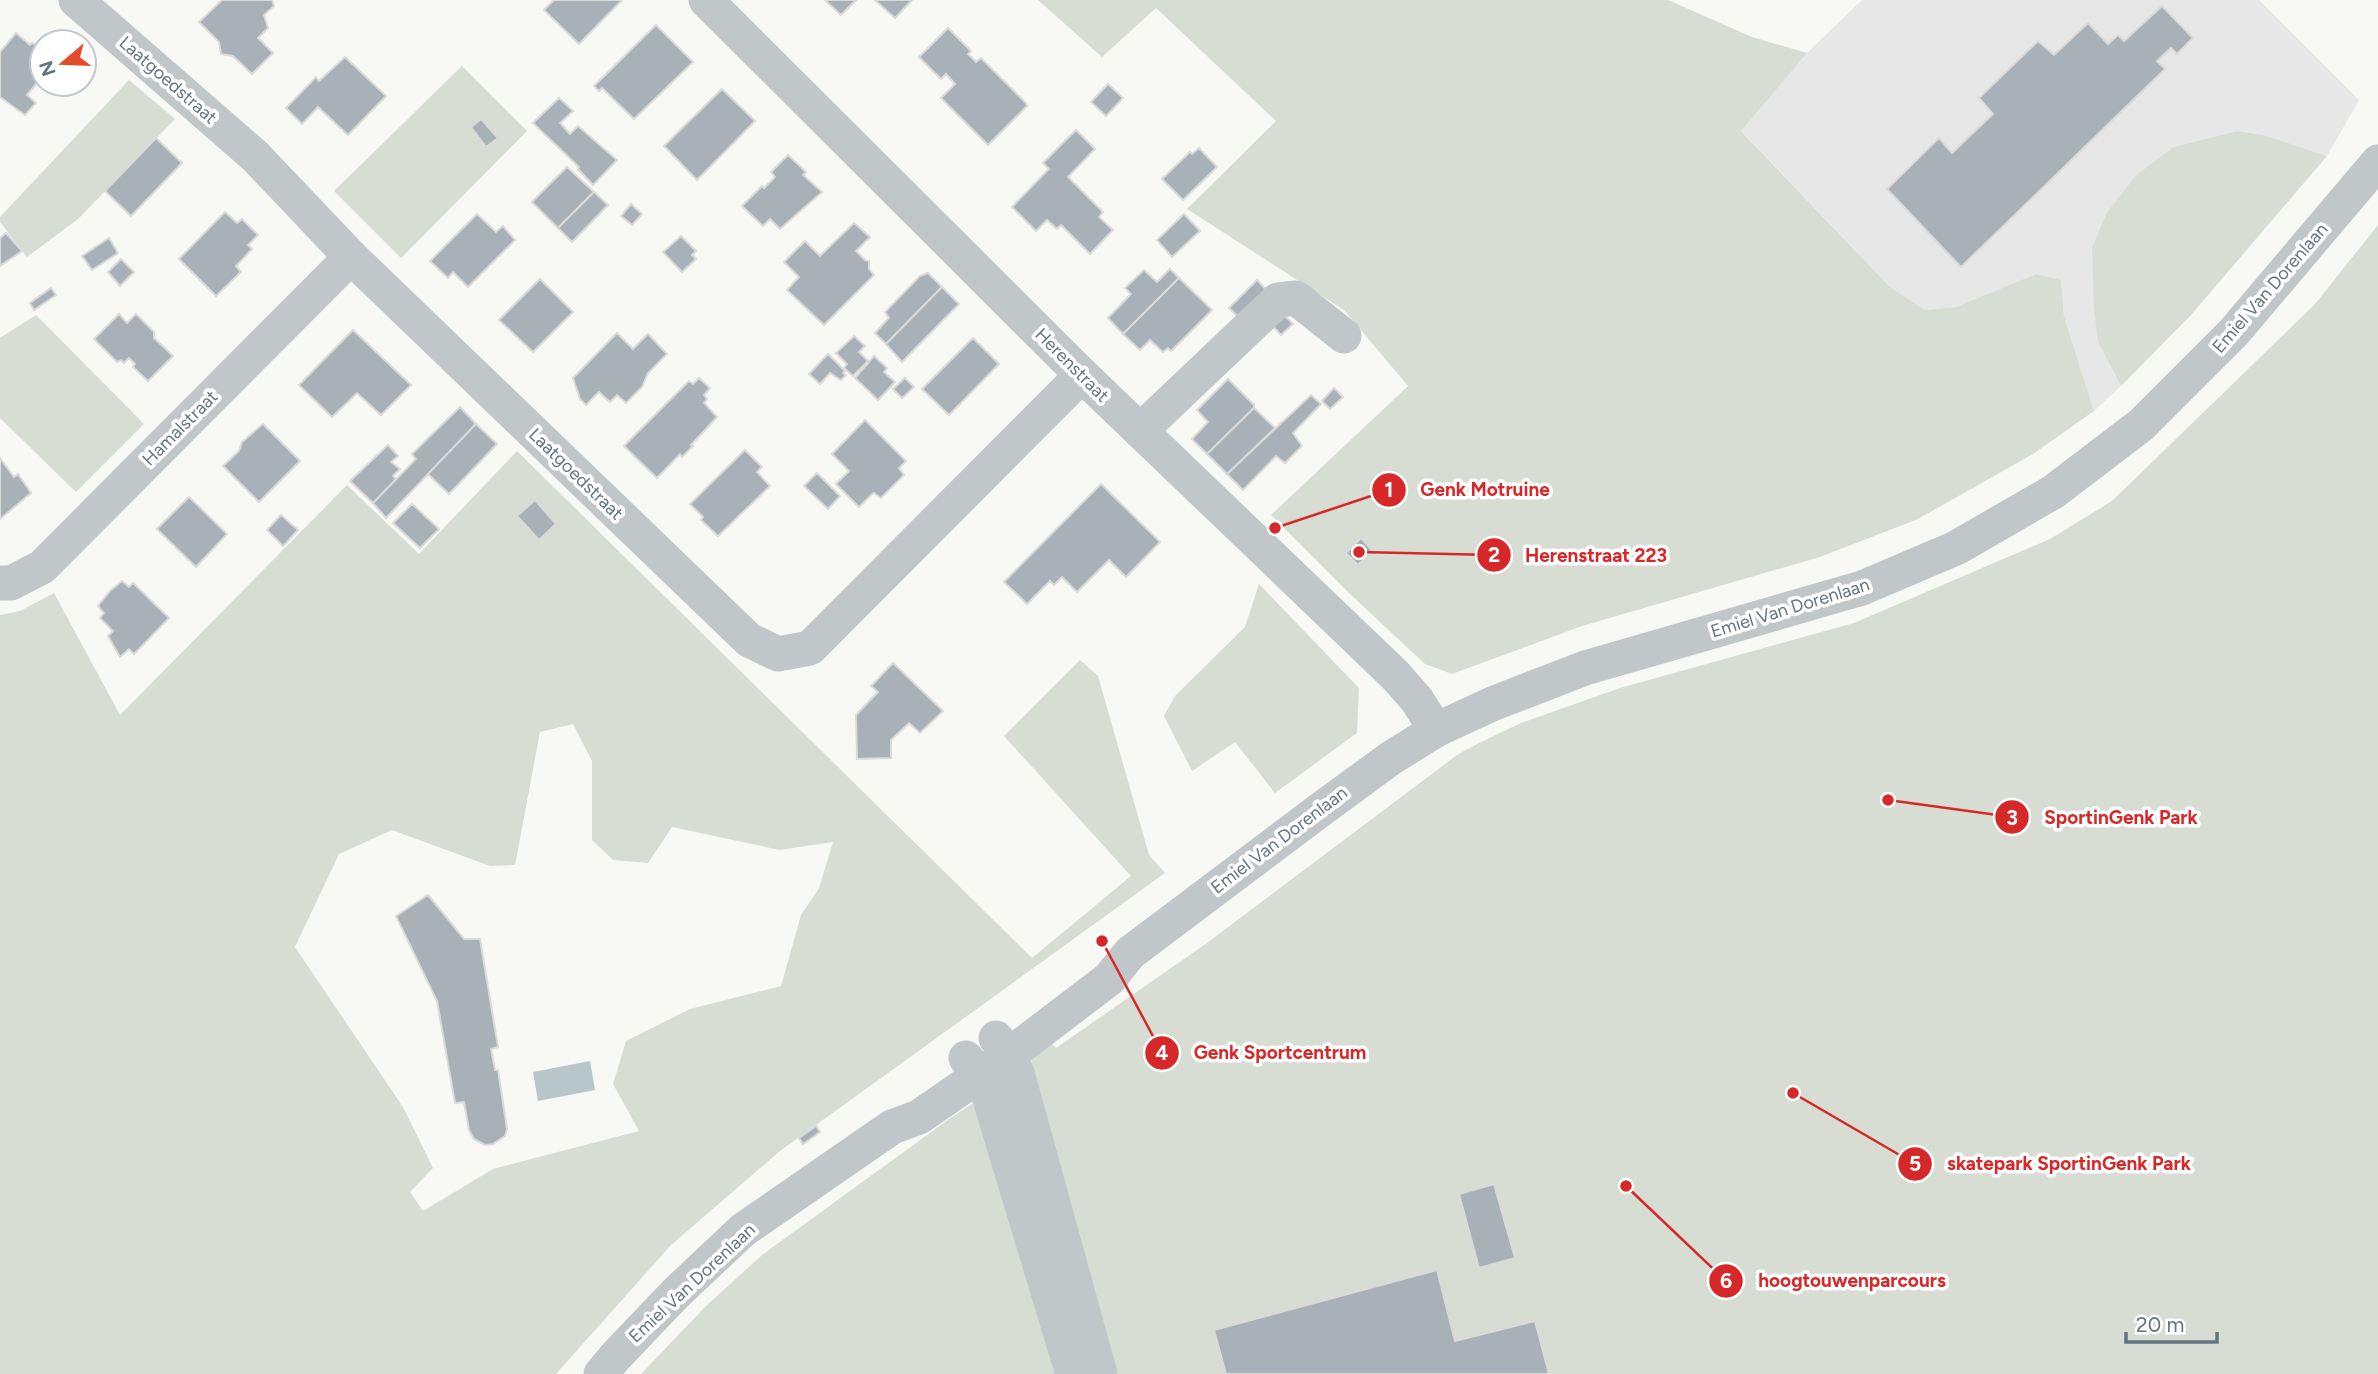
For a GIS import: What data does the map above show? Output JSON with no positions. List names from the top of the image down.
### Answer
{
  "streets": {
    "street": [
      "Laatgoedstraat",
      "Emiel Van Dorenlaan",
      "Herenstraat",
      "Hamalstraat"
    ]
  },
  "crossings": [
    ["Laatgoedstraat", "Herenstraat"],
    ["Laatgoedstraat", "Hamalstraat"],
    ["Emiel Van Dorenlaan", "Herenstraat"]
  ],
  "places": [
    "Genk Motruine",
    "Herenstraat 223",
    "SportinGenk Park",
    "Genk Sportcentrum",
    "skatepark SportinGenk Park",
    "hoogtouwenparcours"
  ],
  "scale_bar": "20 m",
  "north": "left"
}
